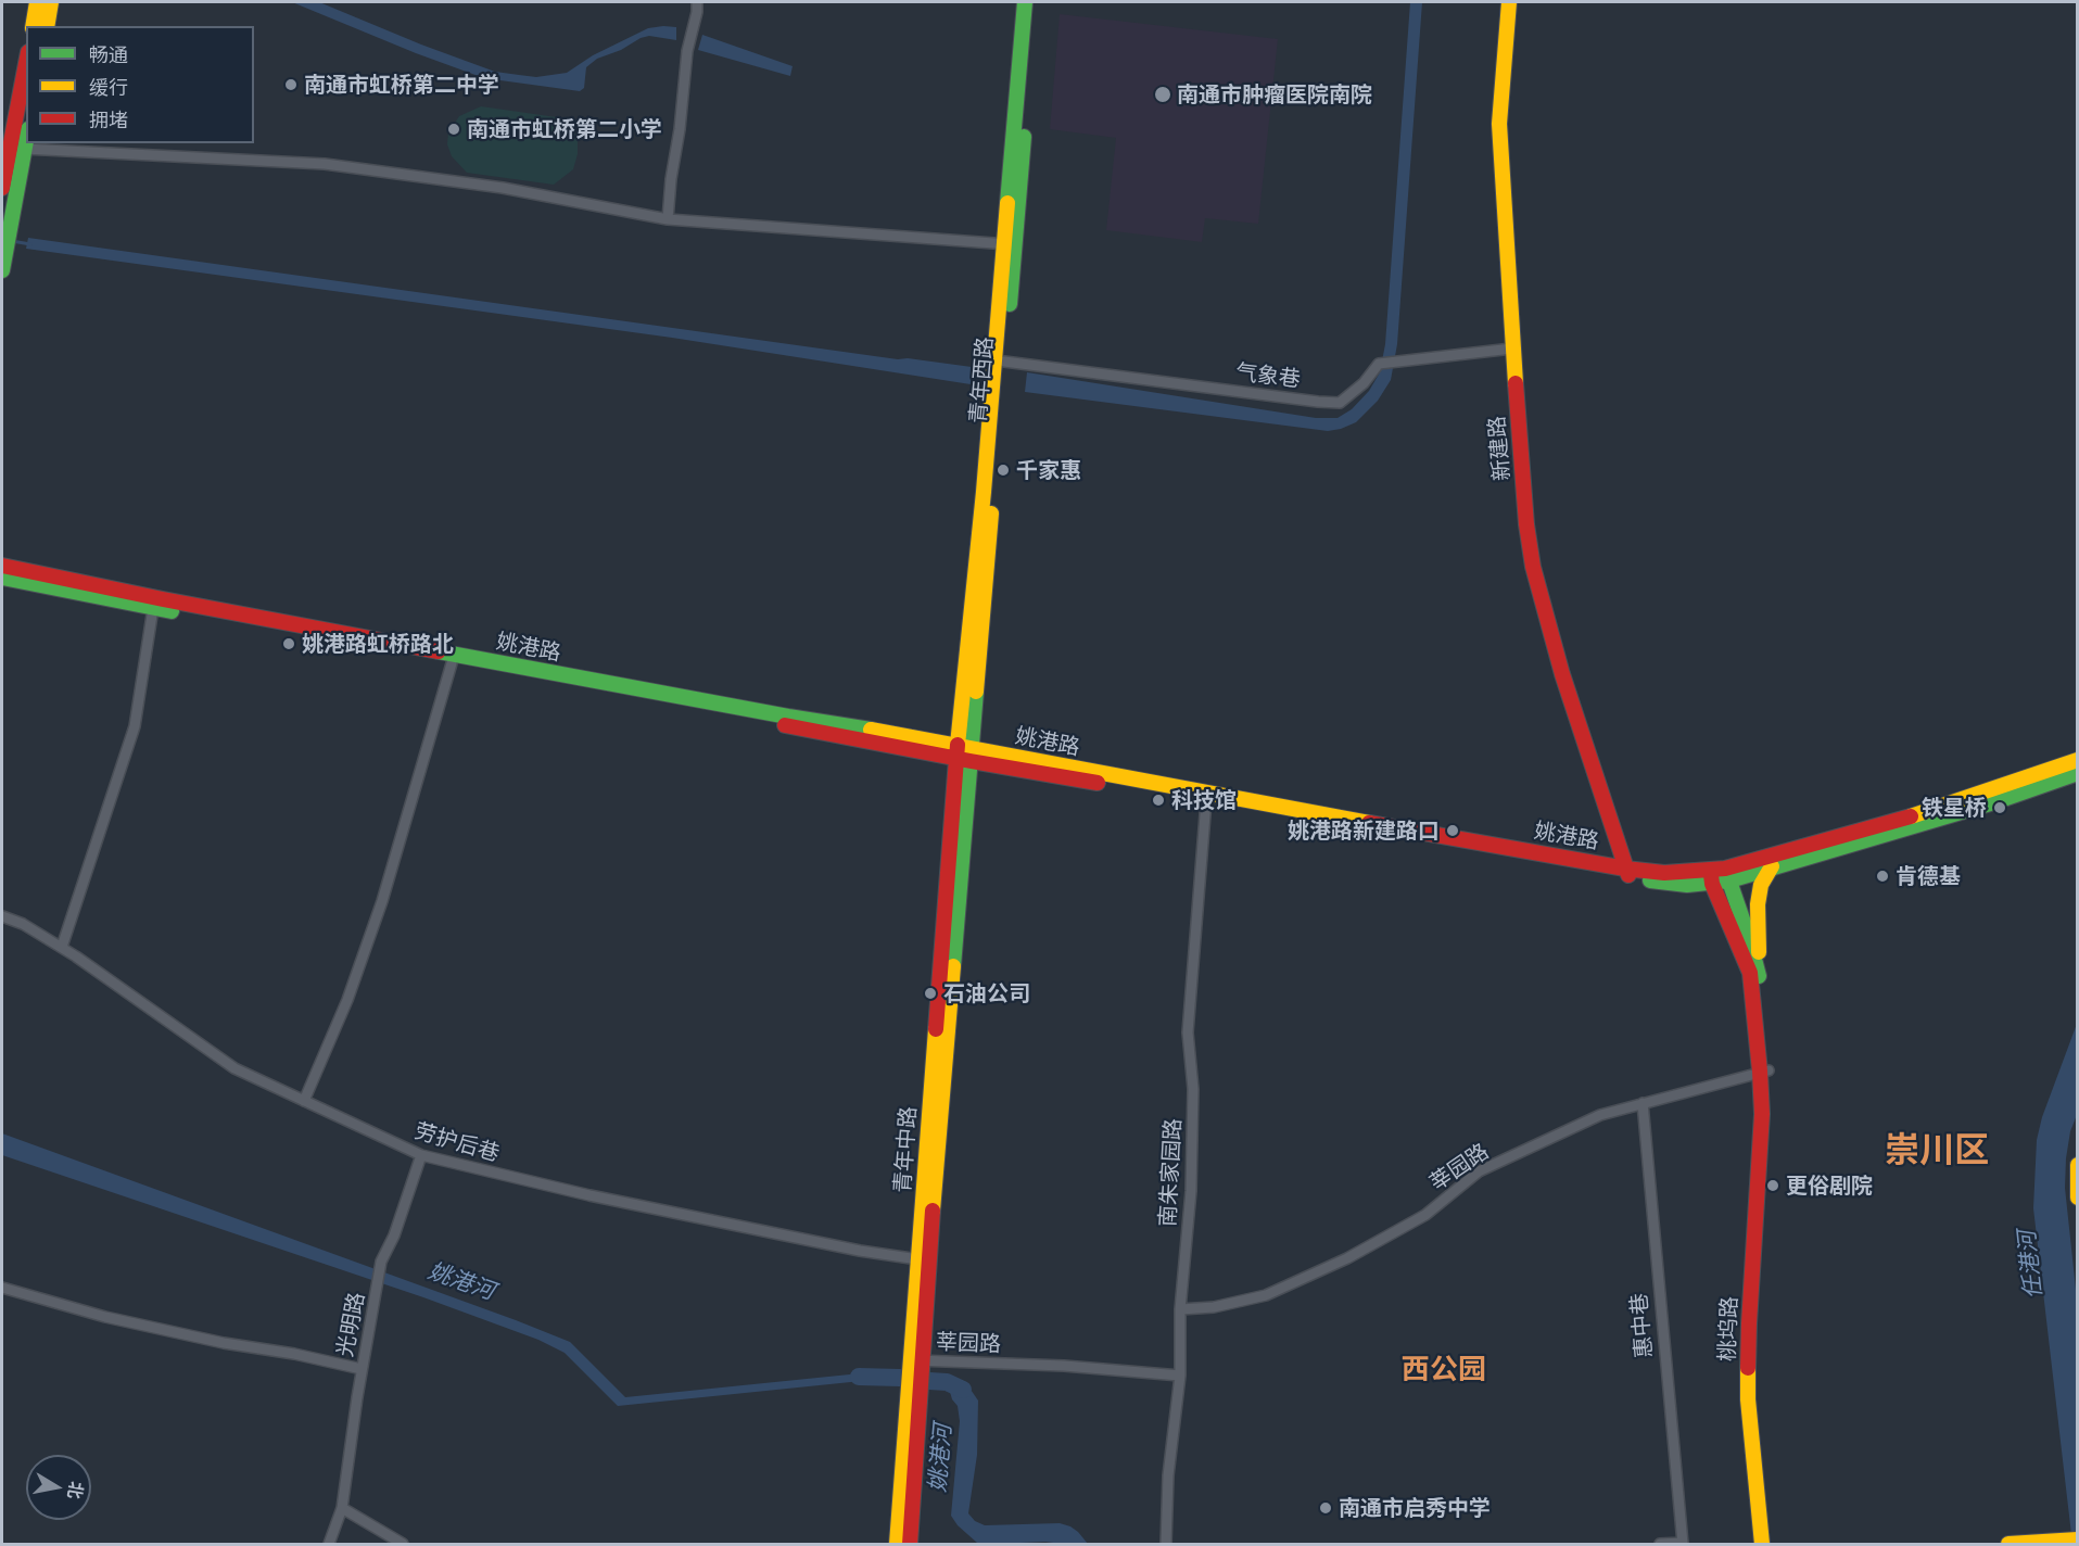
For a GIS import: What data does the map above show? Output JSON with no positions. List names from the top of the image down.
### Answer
{
  "streets": {
    "main road": [
      "青年西路",
      "新建路",
      "姚港路",
      "青年中路",
      "桃坞路"
    ],
    "street": [
      "气象巷",
      "劳护后巷",
      "莘园路",
      "南朱家园路",
      "光明路",
      "惠中巷"
    ]
  },
  "crossings": [
    ["气象巷", "青年西路"],
    ["气象巷", "新建路"],
    ["青年西路", "姚港路"],
    ["青年西路", "青年中路"],
    ["新建路", "姚港路"],
    ["姚港路", "青年中路"],
    ["姚港路", "南朱家园路"],
    ["姚港路", "桃坞路"],
    ["劳护后巷", "青年中路"],
    ["劳护后巷", "光明路"],
    ["青年中路", "莘园路"],
    ["莘园路", "南朱家园路"],
    ["莘园路", "惠中巷"],
    ["莘园路", "桃坞路"]
  ],
  "districts": ["崇川区", "西公园"],
  "water": ["任港河", "姚港河"],
  "places": [
    "南通市虹桥第二中学",
    "南通市肿瘤医院南院",
    "南通市虹桥第二小学",
    "千家惠",
    "姚港路虹桥路北",
    "科技馆",
    "铁星桥",
    "姚港路新建路口",
    "肯德基",
    "石油公司",
    "更俗剧院",
    "南通市启秀中学"
  ],
  "legend": ["畅通", "缓行", "拥堵"],
  "north": "right"
}
